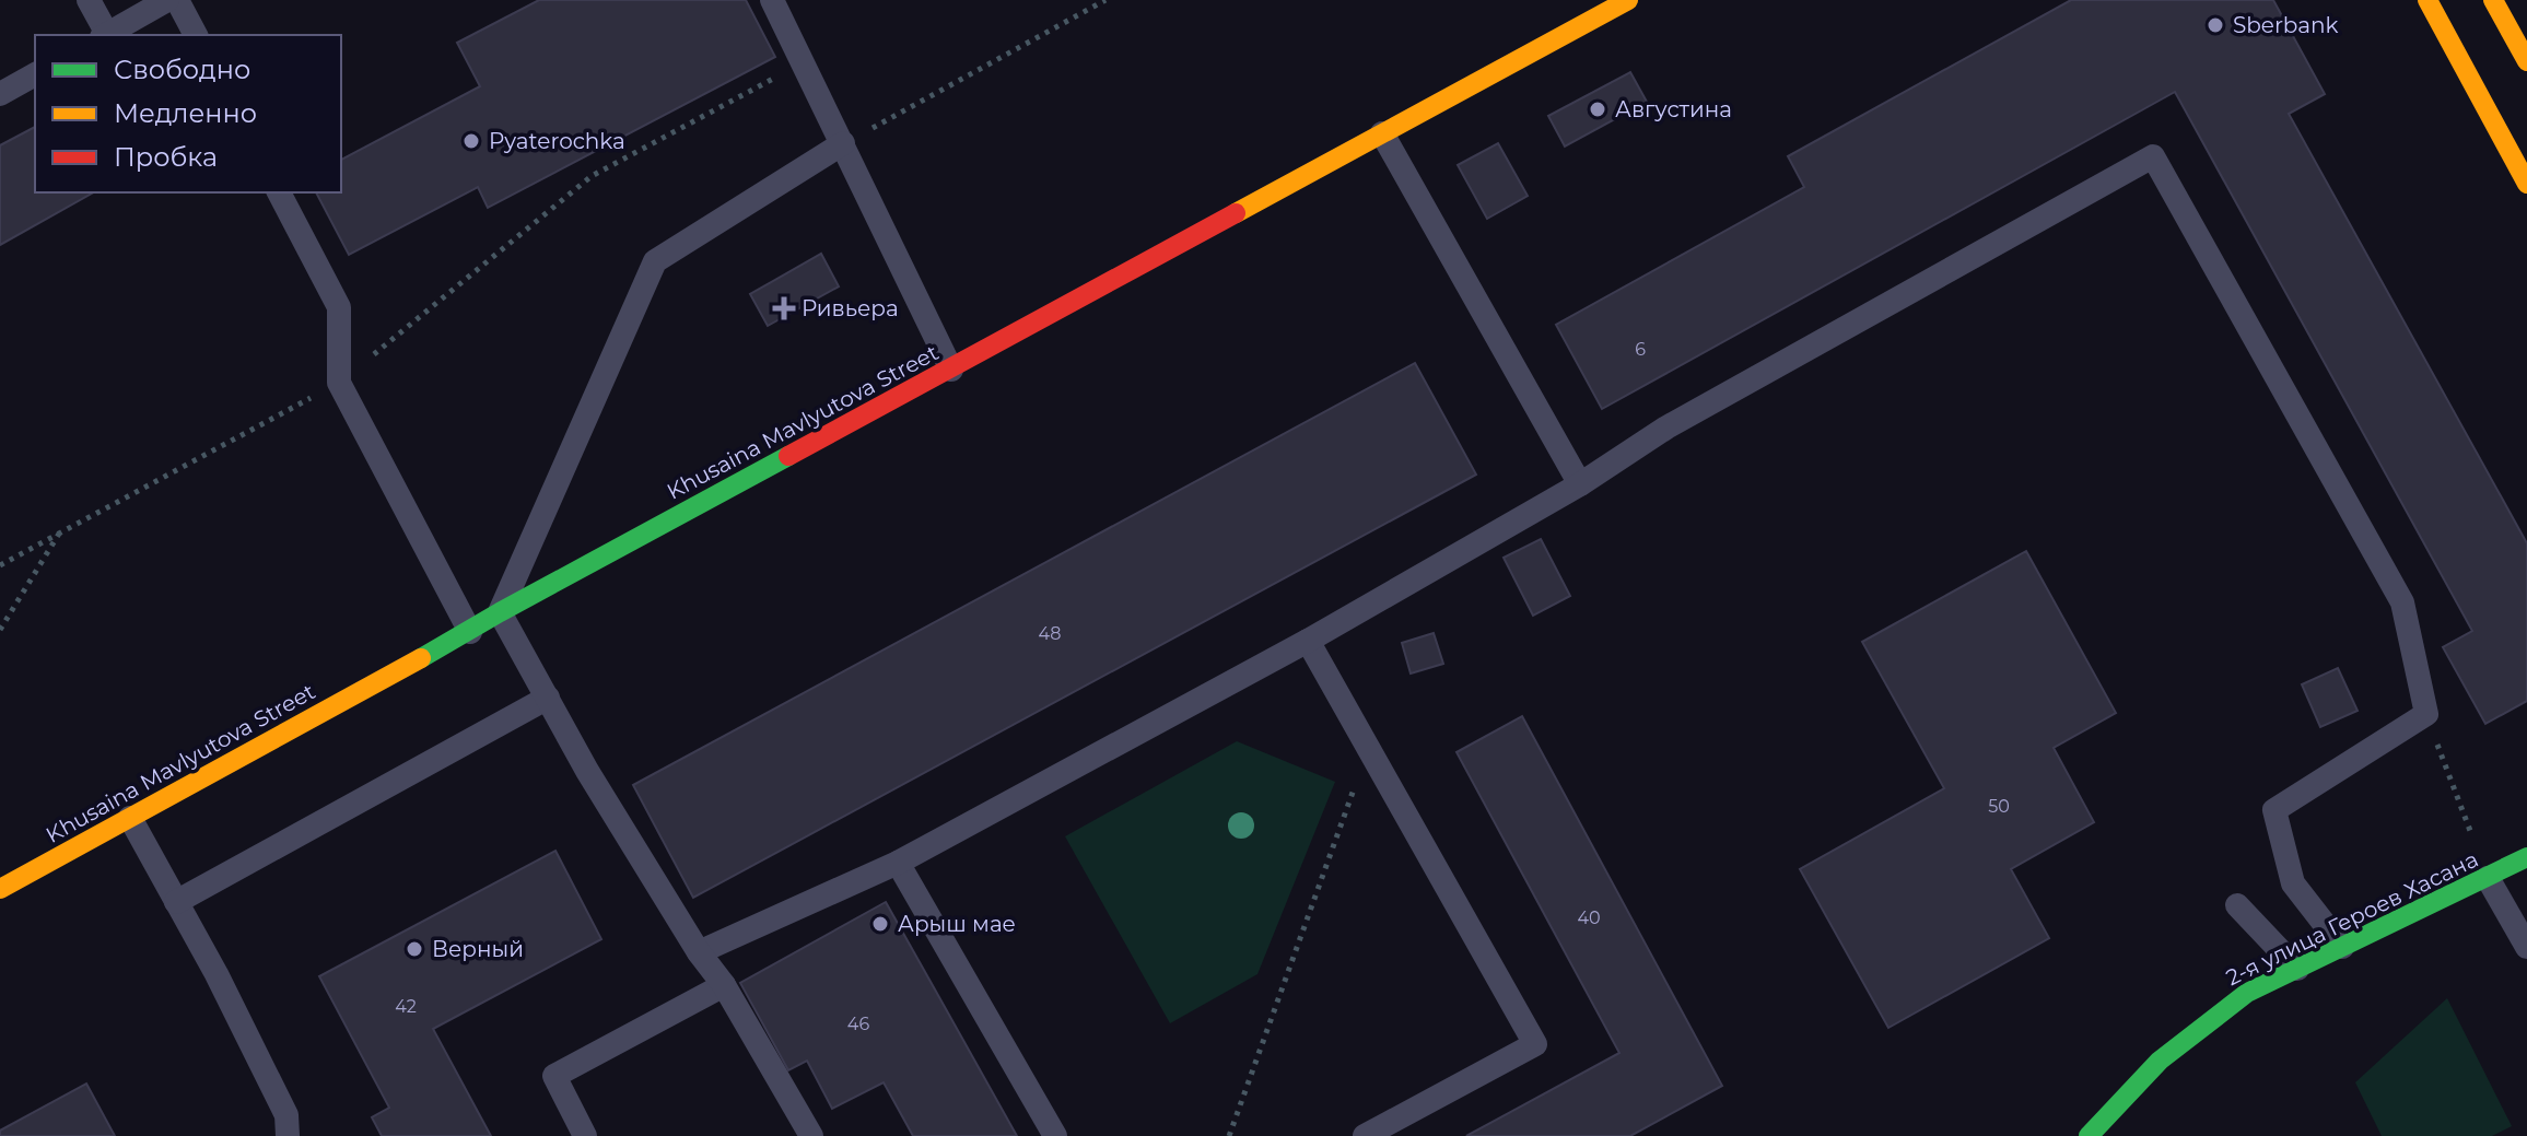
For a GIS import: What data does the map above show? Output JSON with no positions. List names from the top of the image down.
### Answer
{
  "streets": {
    "street": ["Khusaina Mavlyutova Street", "2-я улица Героев Хасана"]
  },
  "places": {
    "other": [
      "Sberbank",
      "Августина",
      "Pyaterochka",
      "Арыш мае",
      "Верный"
    ],
    "health": ["Ривьера"]
  },
  "house_numbers": [
    "6",
    "48",
    "50",
    "40",
    "42",
    "46"
  ],
  "legend": ["Свободно", "Медленно", "Пробка"]
}
